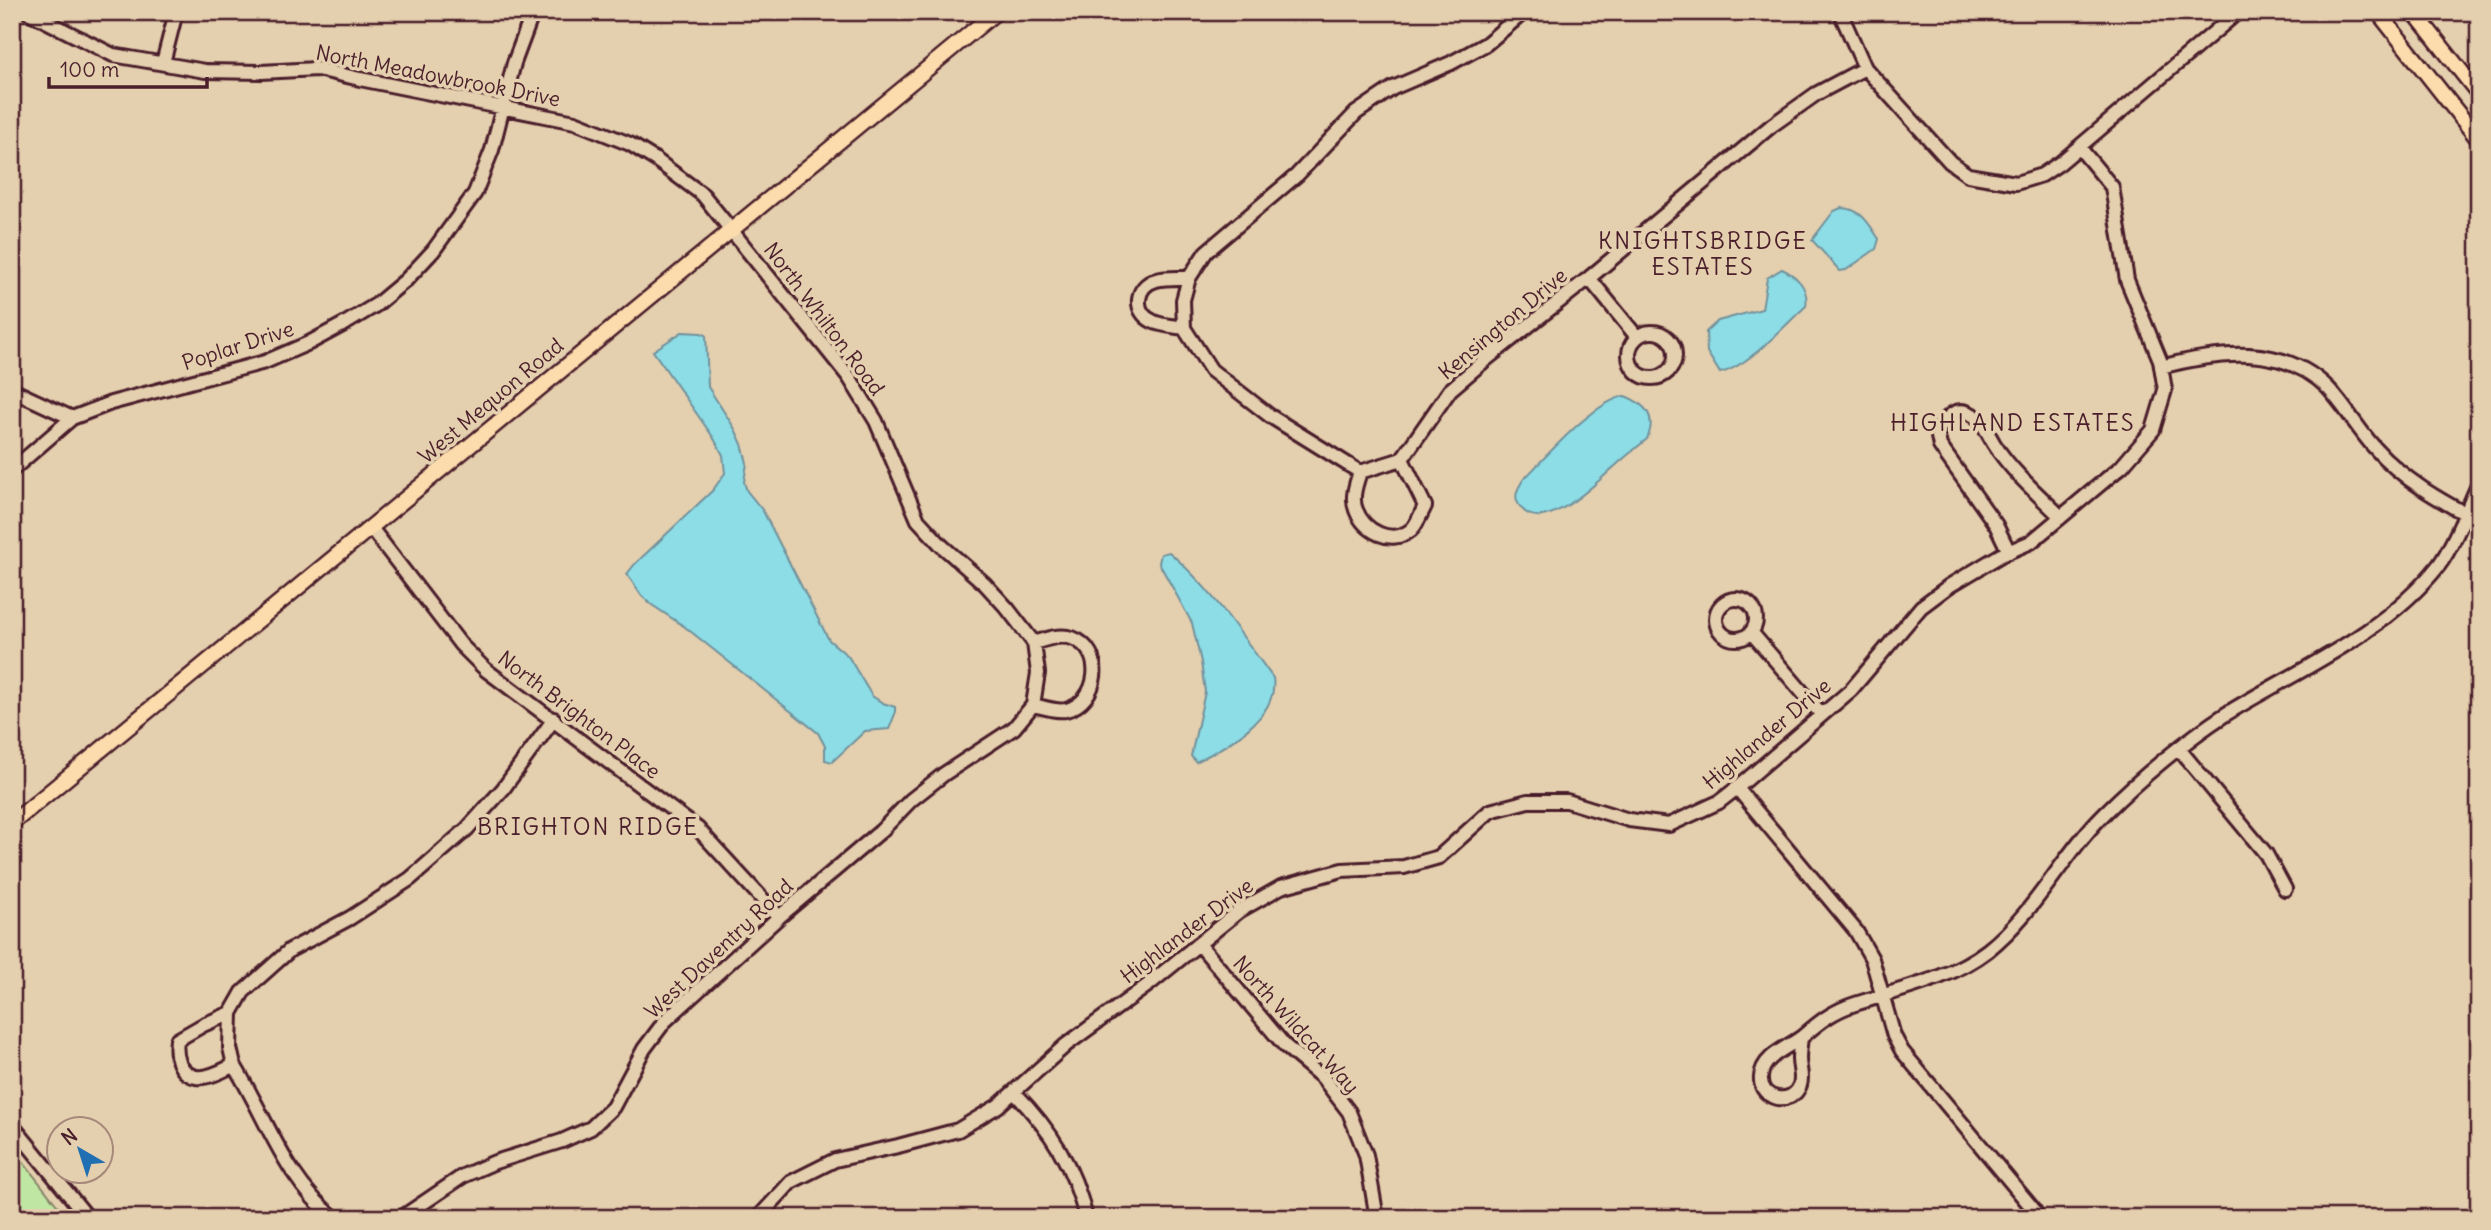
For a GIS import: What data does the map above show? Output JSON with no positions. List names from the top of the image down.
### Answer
{
  "streets": {
    "main road": ["West Mequon Road"],
    "street": [
      "North Meadowbrook Drive",
      "North Whilton Road",
      "Kensington Drive",
      "Poplar Drive",
      "North Brighton Place",
      "Highlander Drive",
      "West Daventry Road",
      "North Wildcat Way"
    ]
  },
  "crossings": [
    ["North Meadowbrook Drive", "North Whilton Road"],
    ["North Meadowbrook Drive", "Poplar Drive"],
    ["North Meadowbrook Drive", "West Mequon Road"],
    ["North Whilton Road", "West Mequon Road"],
    ["North Whilton Road", "West Daventry Road"],
    ["West Mequon Road", "North Brighton Place"],
    ["North Brighton Place", "West Daventry Road"],
    ["Highlander Drive", "North Wildcat Way"]
  ],
  "districts": ["KNIGHTSBRIDGE ESTATES", "HIGHLAND ESTATES", "BRIGHTON RIDGE"],
  "scale_bar": "100 m",
  "north": "top left"
}
